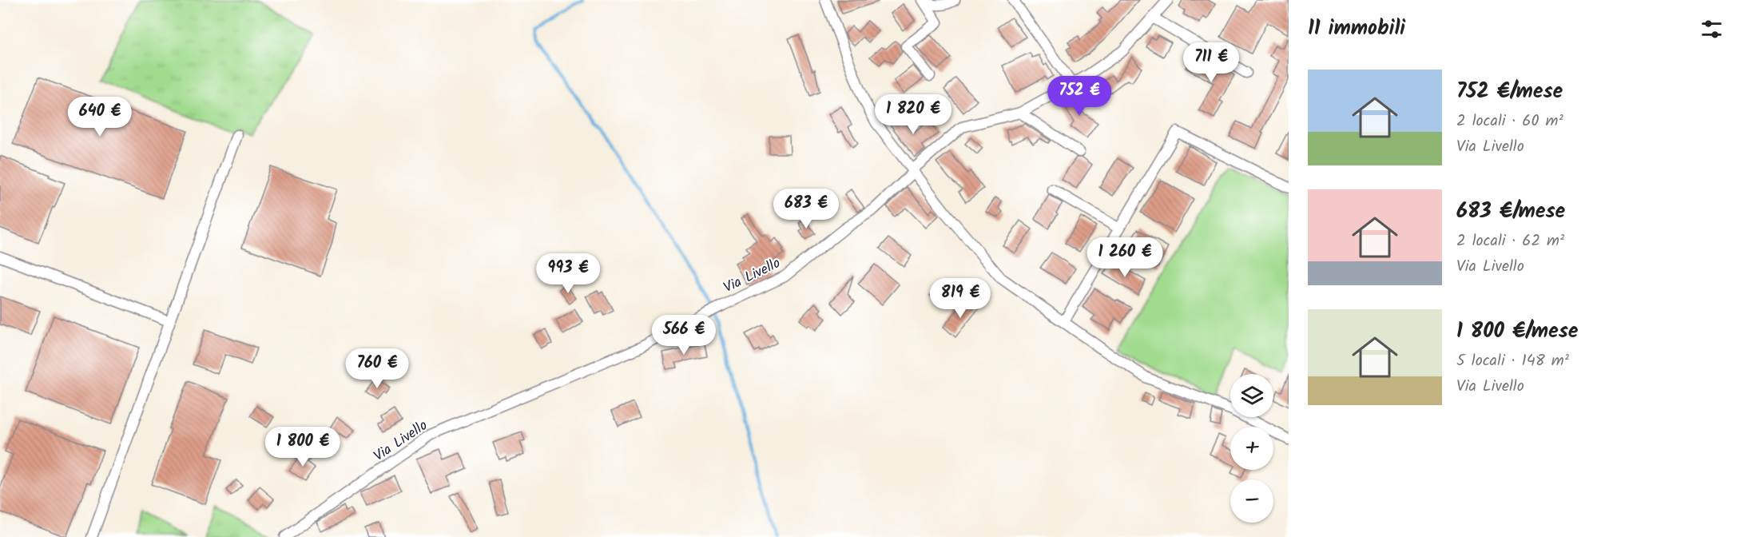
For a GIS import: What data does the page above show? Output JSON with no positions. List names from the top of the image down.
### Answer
{
  "streets": {
    "street": ["Via Livello"]
  },
  "page": {
    "heading": "11 immobili",
    "price": [
      "711 €",
      "752 €",
      "1 820 €",
      "640 €",
      "683 €",
      "1 260 €",
      "993 €",
      "819 €",
      "566 €",
      "760 €",
      "1 800 €"
    ],
    "list": [
      {
        "name": "752 €/mese",
        "note": "2 locali · 60 m² · Via Livello"
      },
      {
        "name": "683 €/mese",
        "note": "2 locali · 62 m² · Via Livello"
      },
      {
        "name": "1 800 €/mese",
        "note": "5 locali · 148 m² · Via Livello"
      }
    ],
    "map_buttons": ["+", "−"]
  }
}
